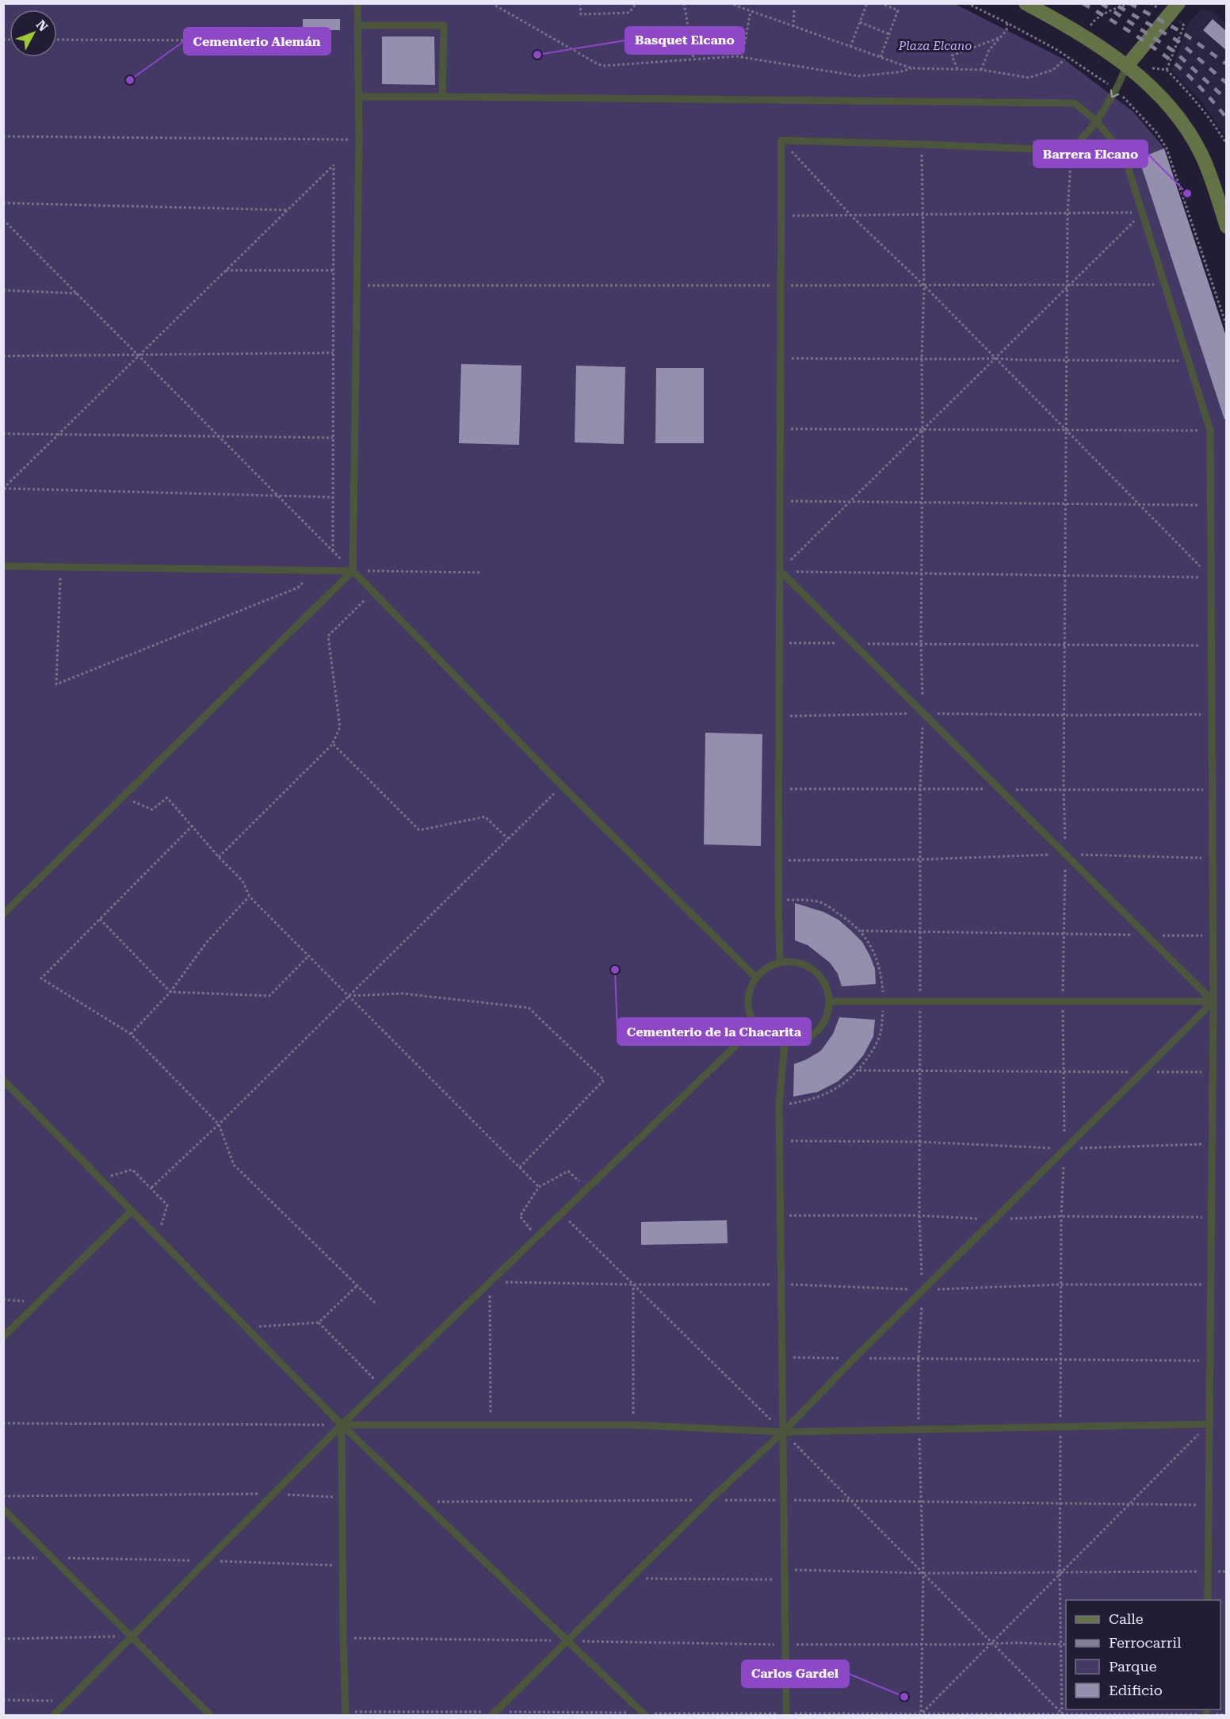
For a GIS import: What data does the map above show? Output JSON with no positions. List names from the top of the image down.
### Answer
{
  "parks": ["Plaza Elcano"],
  "places": [
    "Basquet Elcano",
    "Cementerio Alemán",
    "Barrera Elcano",
    "Cementerio de la Chacarita",
    "Carlos Gardel"
  ],
  "legend": [
    "Calle",
    "Ferrocarril",
    "Parque",
    "Edificio"
  ],
  "north": "top right"
}
